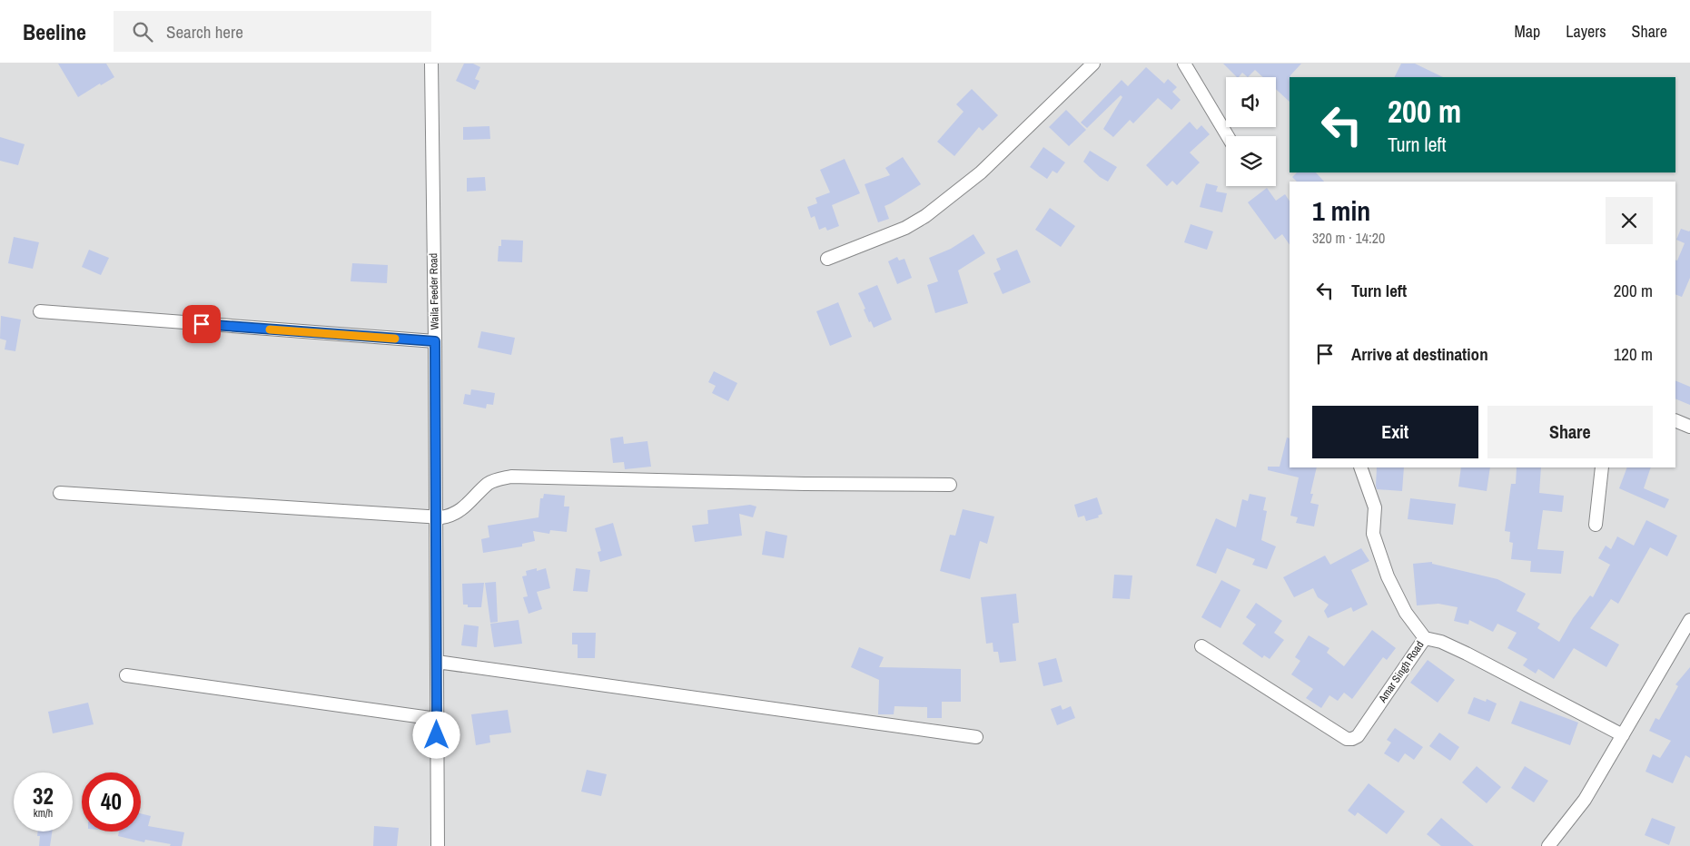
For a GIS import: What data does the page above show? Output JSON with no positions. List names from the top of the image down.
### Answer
{
  "streets": {
    "street": ["Waila Feeder Road", "Amar Singh Road"]
  },
  "page": {
    "header": "Beeline",
    "search": "Search here",
    "nav": ["Map", "Layers", "Share"],
    "turn": ["200 m", "Turn left"],
    "heading": ["1 min", "320 m · 14:20"],
    "list": [
      {
        "name": "Turn left",
        "value": "200 m"
      },
      {
        "name": "Arrive at destination",
        "value": "120 m"
      }
    ],
    "buttons": ["Exit", "Share"],
    "speed": "32 km/h",
    "limit": "40"
  }
}
